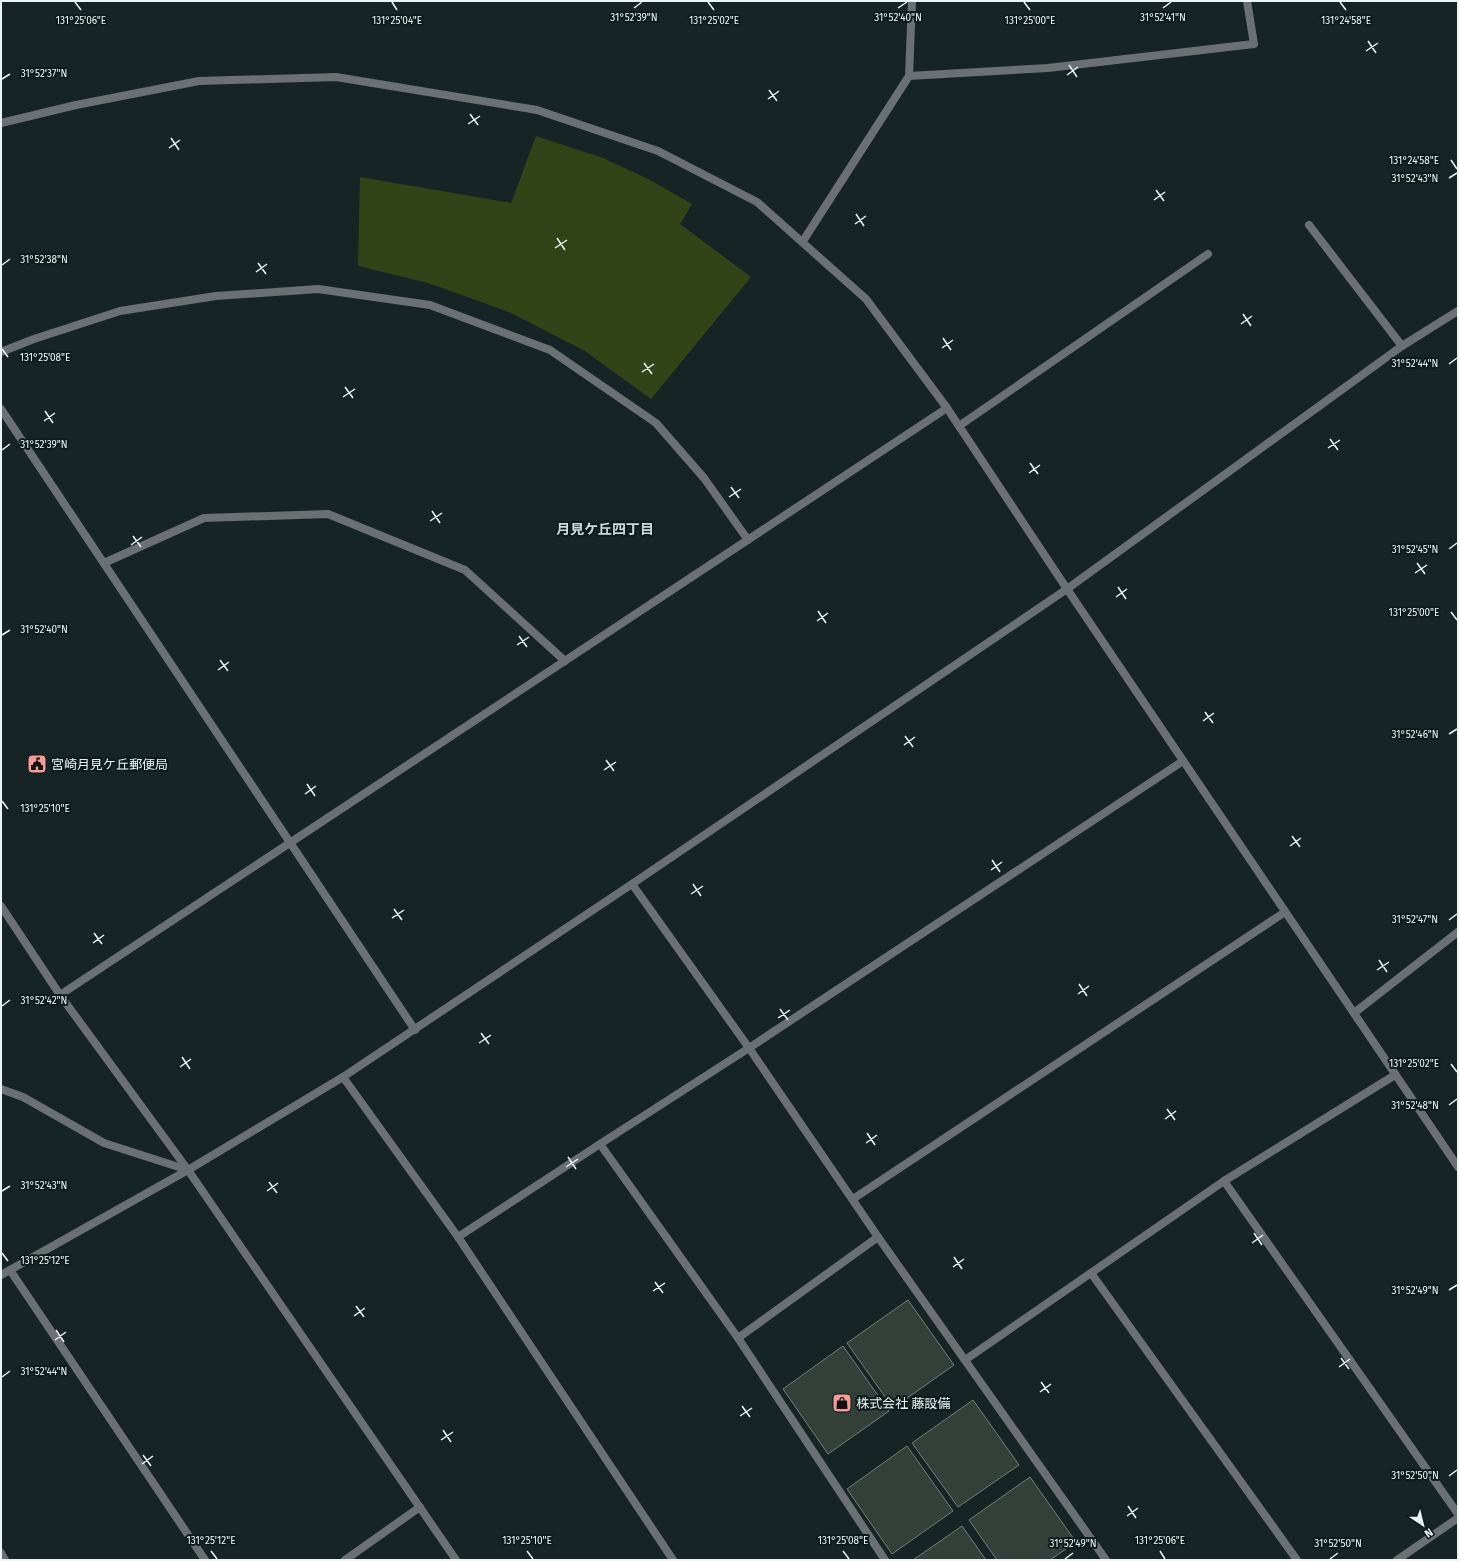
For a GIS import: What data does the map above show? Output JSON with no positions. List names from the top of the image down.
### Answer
{
  "districts": ["月見ケ丘四丁目"],
  "places": {
    "public building": ["宮崎月見ケ丘郵便局"],
    "shop": ["株式会社 藤設備"]
  },
  "north": "bottom right",
  "coordinates": [
    "31°52'39\"N",
    "31°52'40\"N",
    "31°52'41\"N",
    "131°25'06\"E",
    "131°25'04\"E",
    "131°25'02\"E",
    "131°25'00\"E",
    "131°24'58\"E",
    "31°52'37\"N",
    "31°52'43\"N",
    "31°52'38\"N",
    "131°25'08\"E",
    "31°52'44\"N",
    "31°52'45\"N",
    "31°52'46\"N",
    "131°25'10\"E",
    "31°52'47\"N",
    "31°52'42\"N",
    "31°52'48\"N",
    "131°25'12\"E",
    "31°52'49\"N",
    "31°52'50\"N"
  ]
}
